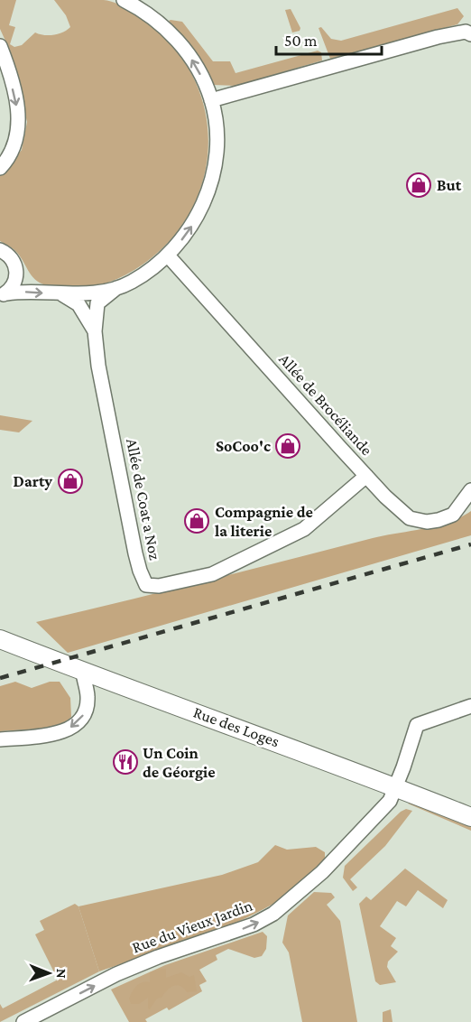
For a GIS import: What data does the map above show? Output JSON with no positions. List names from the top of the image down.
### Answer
{
  "streets": {
    "street": [
      "Allée de Brocéliande",
      "Allée de Coat a Noz",
      "Rue des Loges",
      "Rue du Vieux Jardin"
    ]
  },
  "crossings": [
    ["Allée de Brocéliande", "Allée de Coat a Noz"],
    ["Rue des Loges", "Rue du Vieux Jardin"]
  ],
  "one_way": ["Rue du Vieux Jardin"],
  "places": {
    "shop": [
      "But",
      "SoCoo'c",
      "Darty",
      "Compagnie de la literie"
    ],
    "restaurant": ["Un Coin de Géorgie"]
  },
  "scale_bar": "50 m",
  "north": "right"
}
